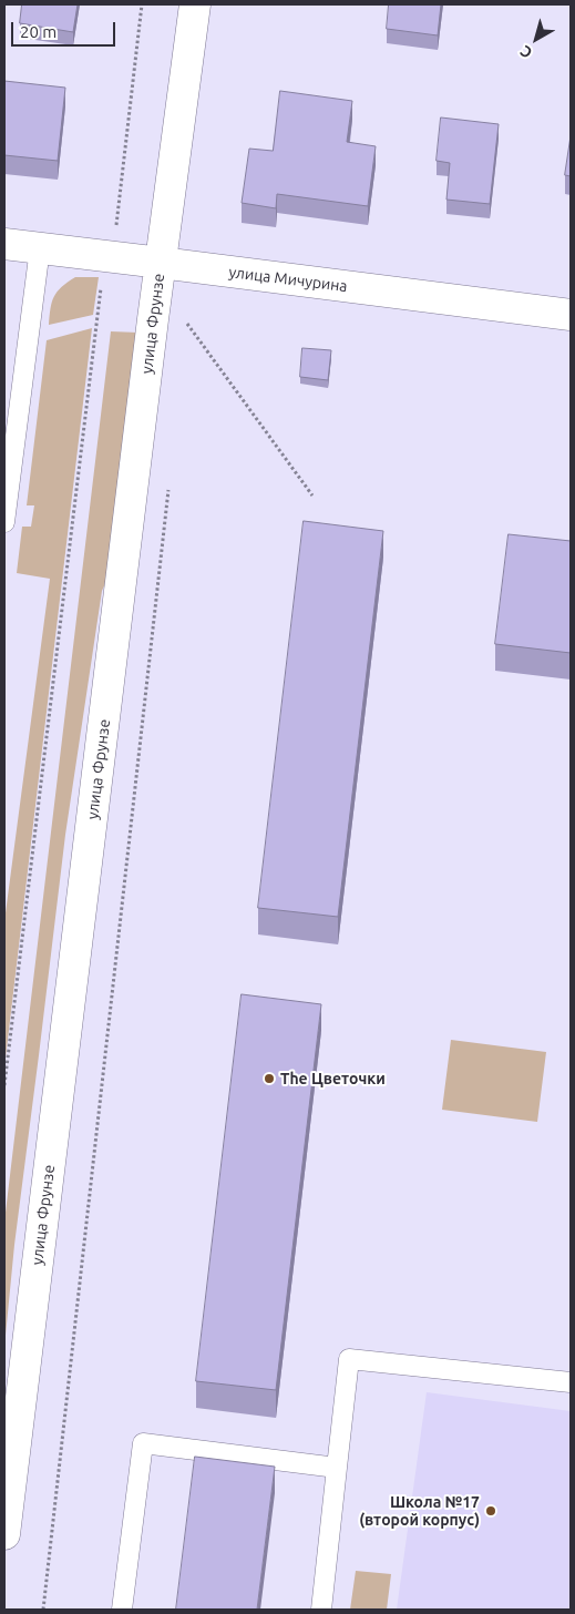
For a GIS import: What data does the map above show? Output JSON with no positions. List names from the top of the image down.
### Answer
{
  "streets": {
    "main road": ["улица Мичурина", "улица Фрунзе"]
  },
  "crossings": [
    ["улица Мичурина", "улица Фрунзе"]
  ],
  "places": ["The Цветочки", "Школа №17 (второй корпус)"],
  "scale_bar": "20 m",
  "north": "bottom left"
}
